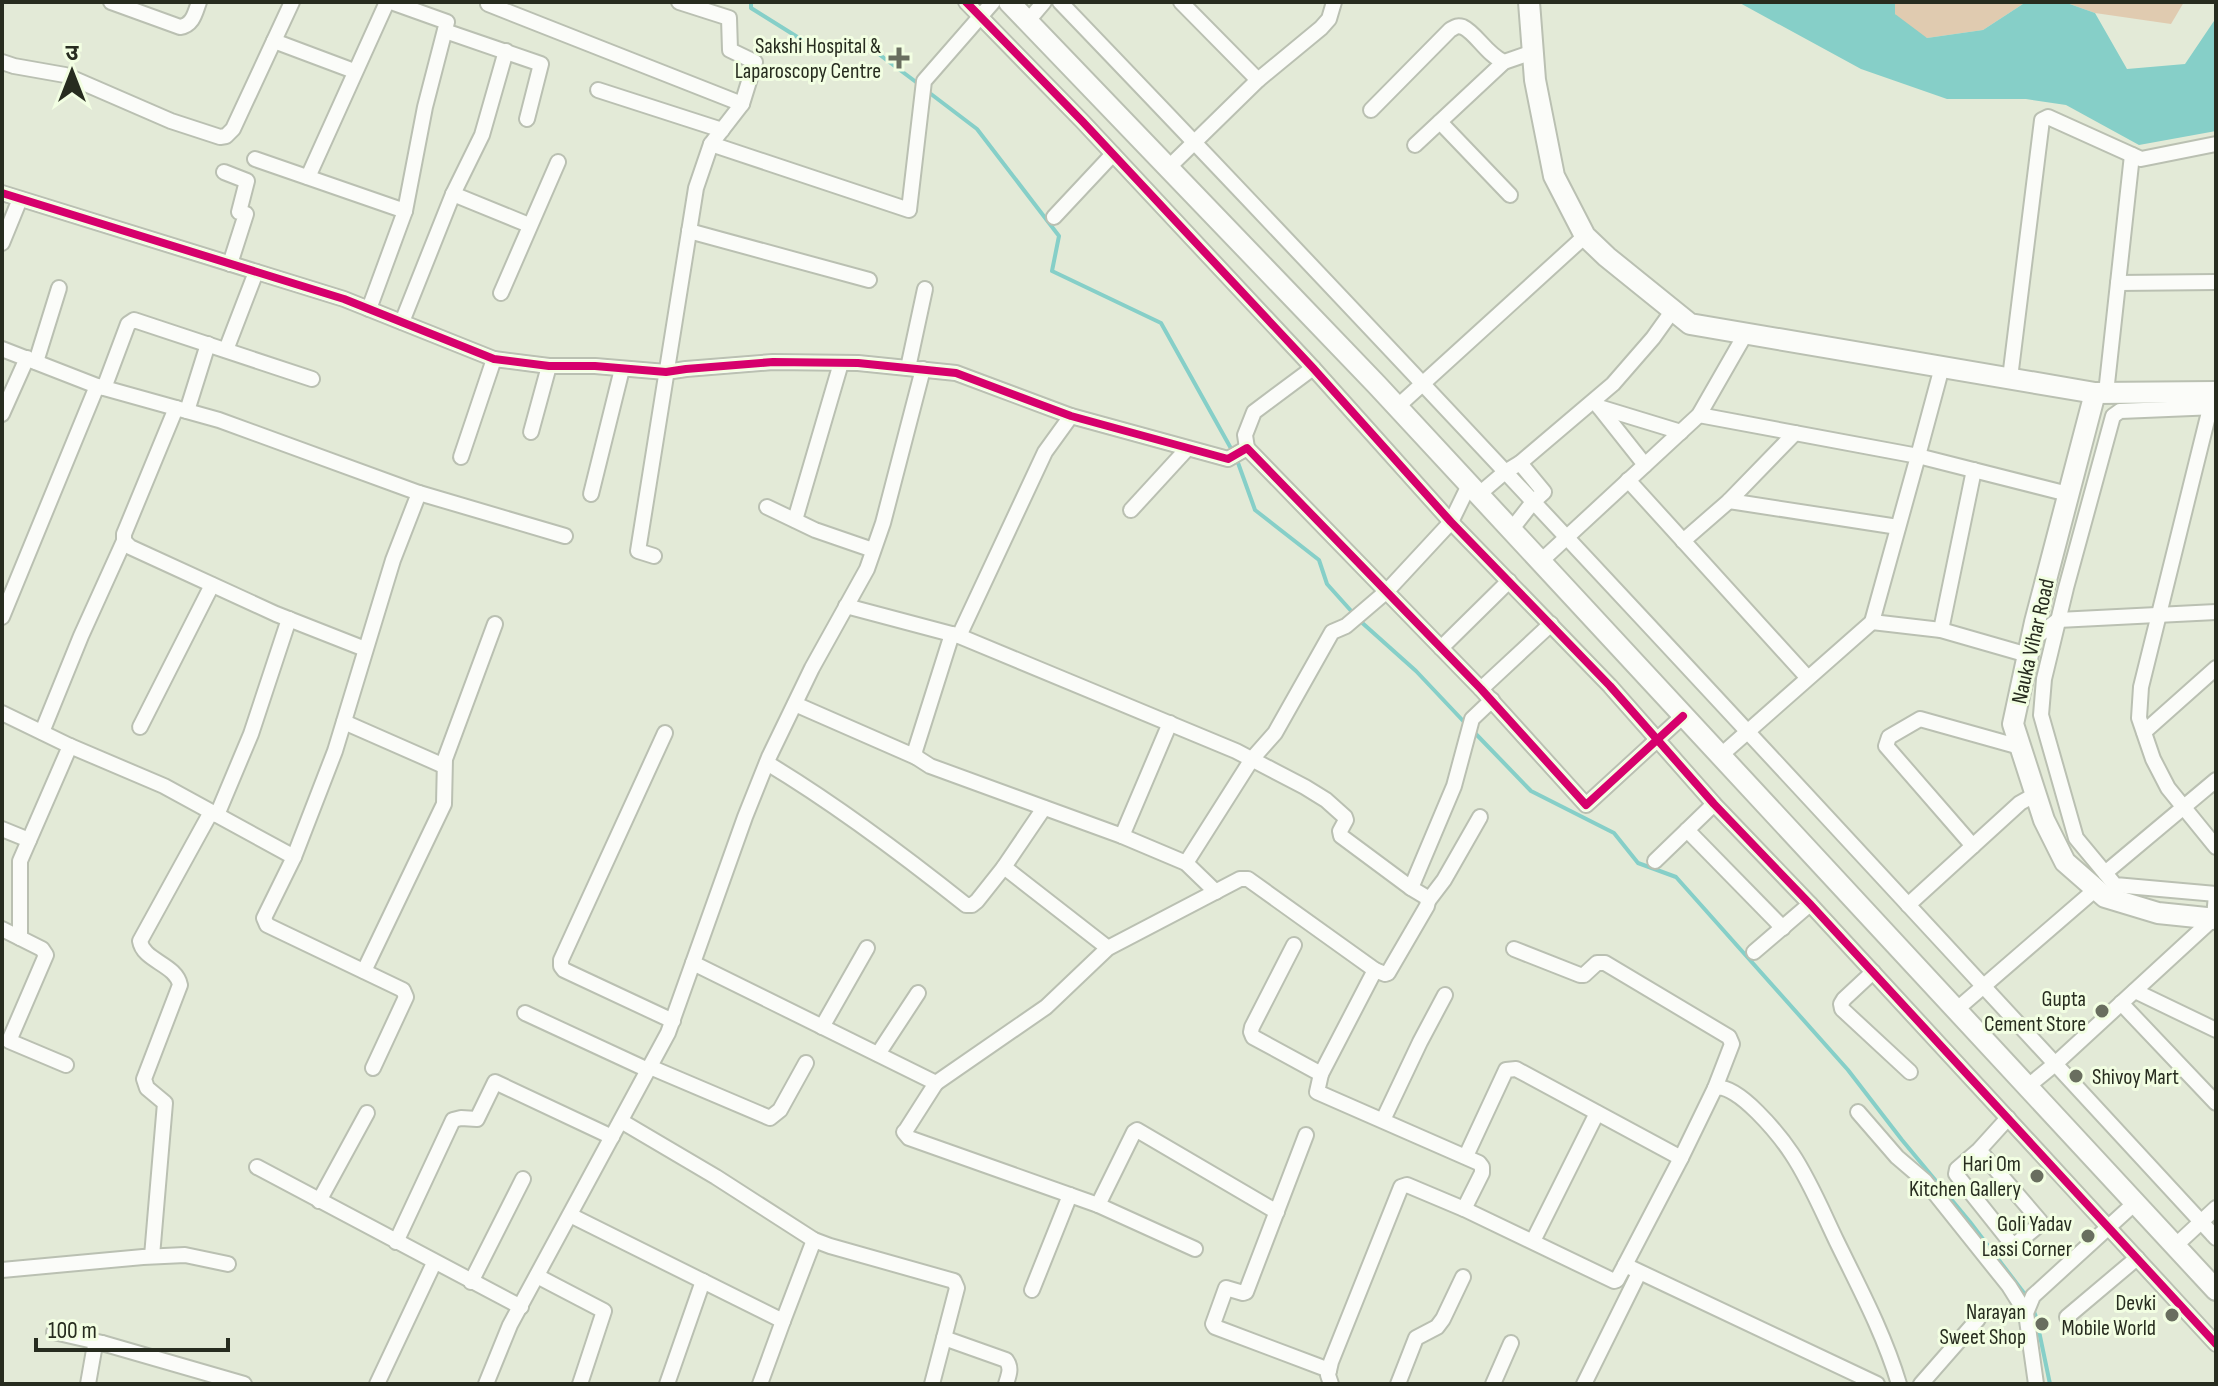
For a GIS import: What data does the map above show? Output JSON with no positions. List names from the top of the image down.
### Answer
{
  "streets": {
    "main road": ["Nauka Vihar Road"]
  },
  "places": {
    "health": ["Sakshi Hospital & Laparoscopy Centre"],
    "other": [
      "Gupta Cement Store",
      "Shivoy Mart",
      "Hari Om Kitchen Gallery",
      "Goli Yadav Lassi Corner",
      "Devki Mobile World",
      "Narayan Sweet Shop"
    ]
  },
  "scale_bar": "100 m",
  "north": "top"
}
